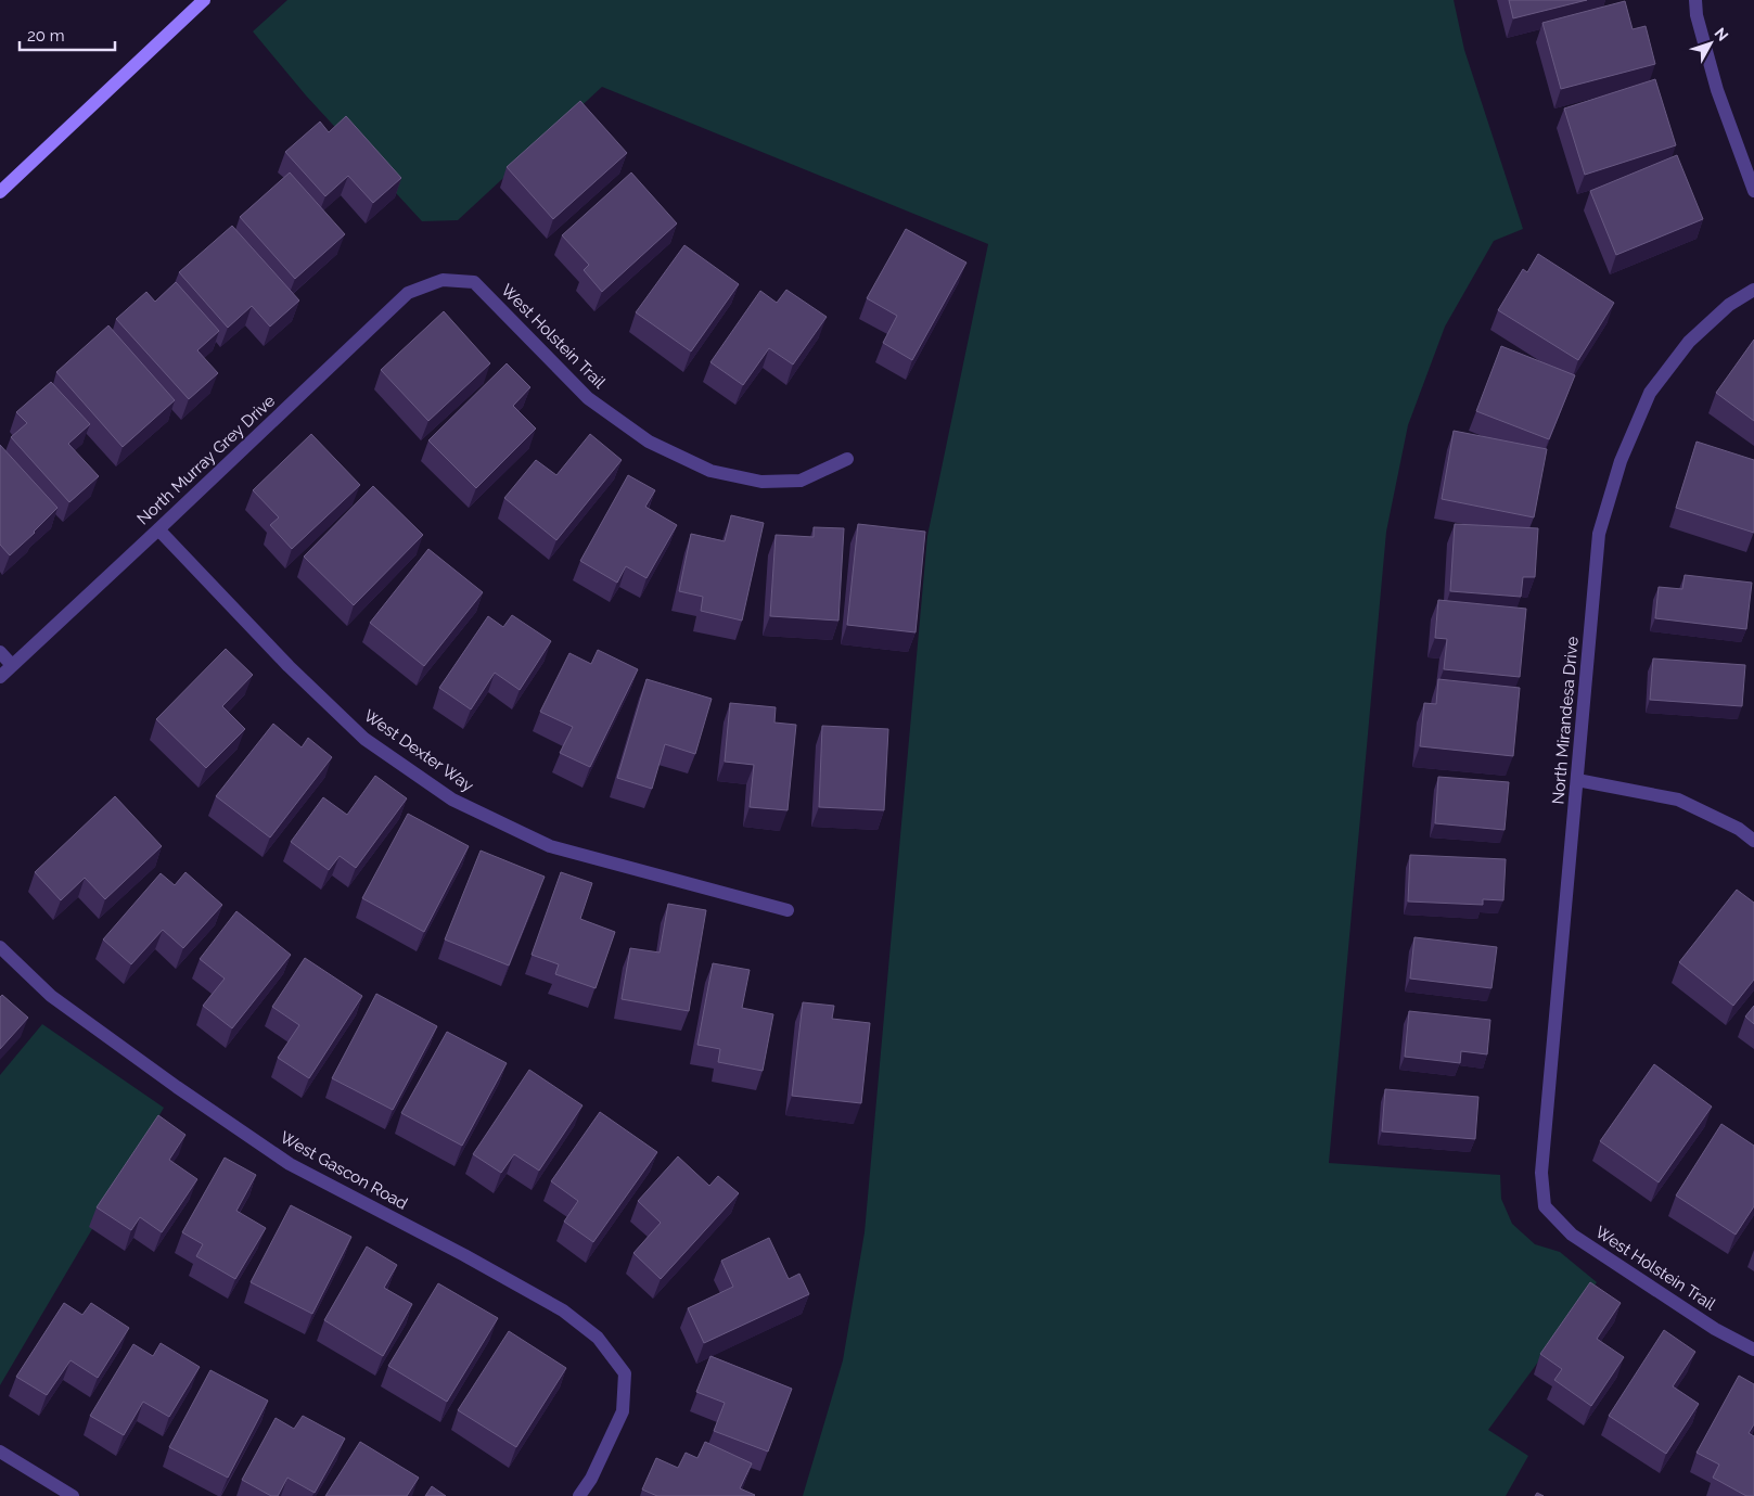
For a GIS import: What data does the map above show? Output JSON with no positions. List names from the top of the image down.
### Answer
{
  "streets": {
    "street": [
      "West Holstein Trail",
      "North Murray Grey Drive",
      "North Mirandesa Drive",
      "West Dexter Way",
      "West Gascon Road"
    ]
  },
  "crossings": [
    ["West Holstein Trail", "North Murray Grey Drive"],
    ["West Holstein Trail", "North Mirandesa Drive"],
    ["North Murray Grey Drive", "West Dexter Way"]
  ],
  "scale_bar": "20 m",
  "north": "top right"
}
